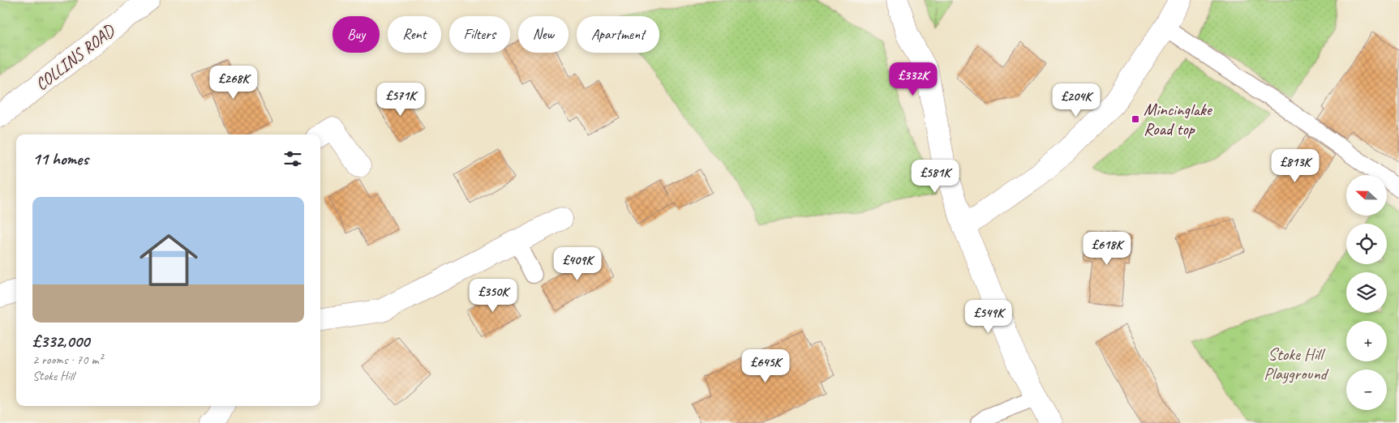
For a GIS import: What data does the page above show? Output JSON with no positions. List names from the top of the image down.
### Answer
{
  "streets": {
    "street": ["COLLINS ROAD"]
  },
  "parks": ["Stoke Hill Playground"],
  "places": {
    "transit": ["Mincinglake Road top"]
  },
  "north": "left",
  "page": {
    "chip": [
      "Buy",
      "Rent",
      "Filters",
      "New",
      "Apartment"
    ],
    "price": [
      "£332K",
      "£268K",
      "£571K",
      "£204K",
      "£813K",
      "£581K",
      "£618K",
      "£409K",
      "£350K",
      "£549K",
      "£645K"
    ],
    "heading": "11 homes",
    "map_buttons": ["+", "−"],
    "list": [
      {
        "name": "£332,000",
        "note": "2 rooms · 70 m² · Stoke Hill"
      }
    ]
  }
}
